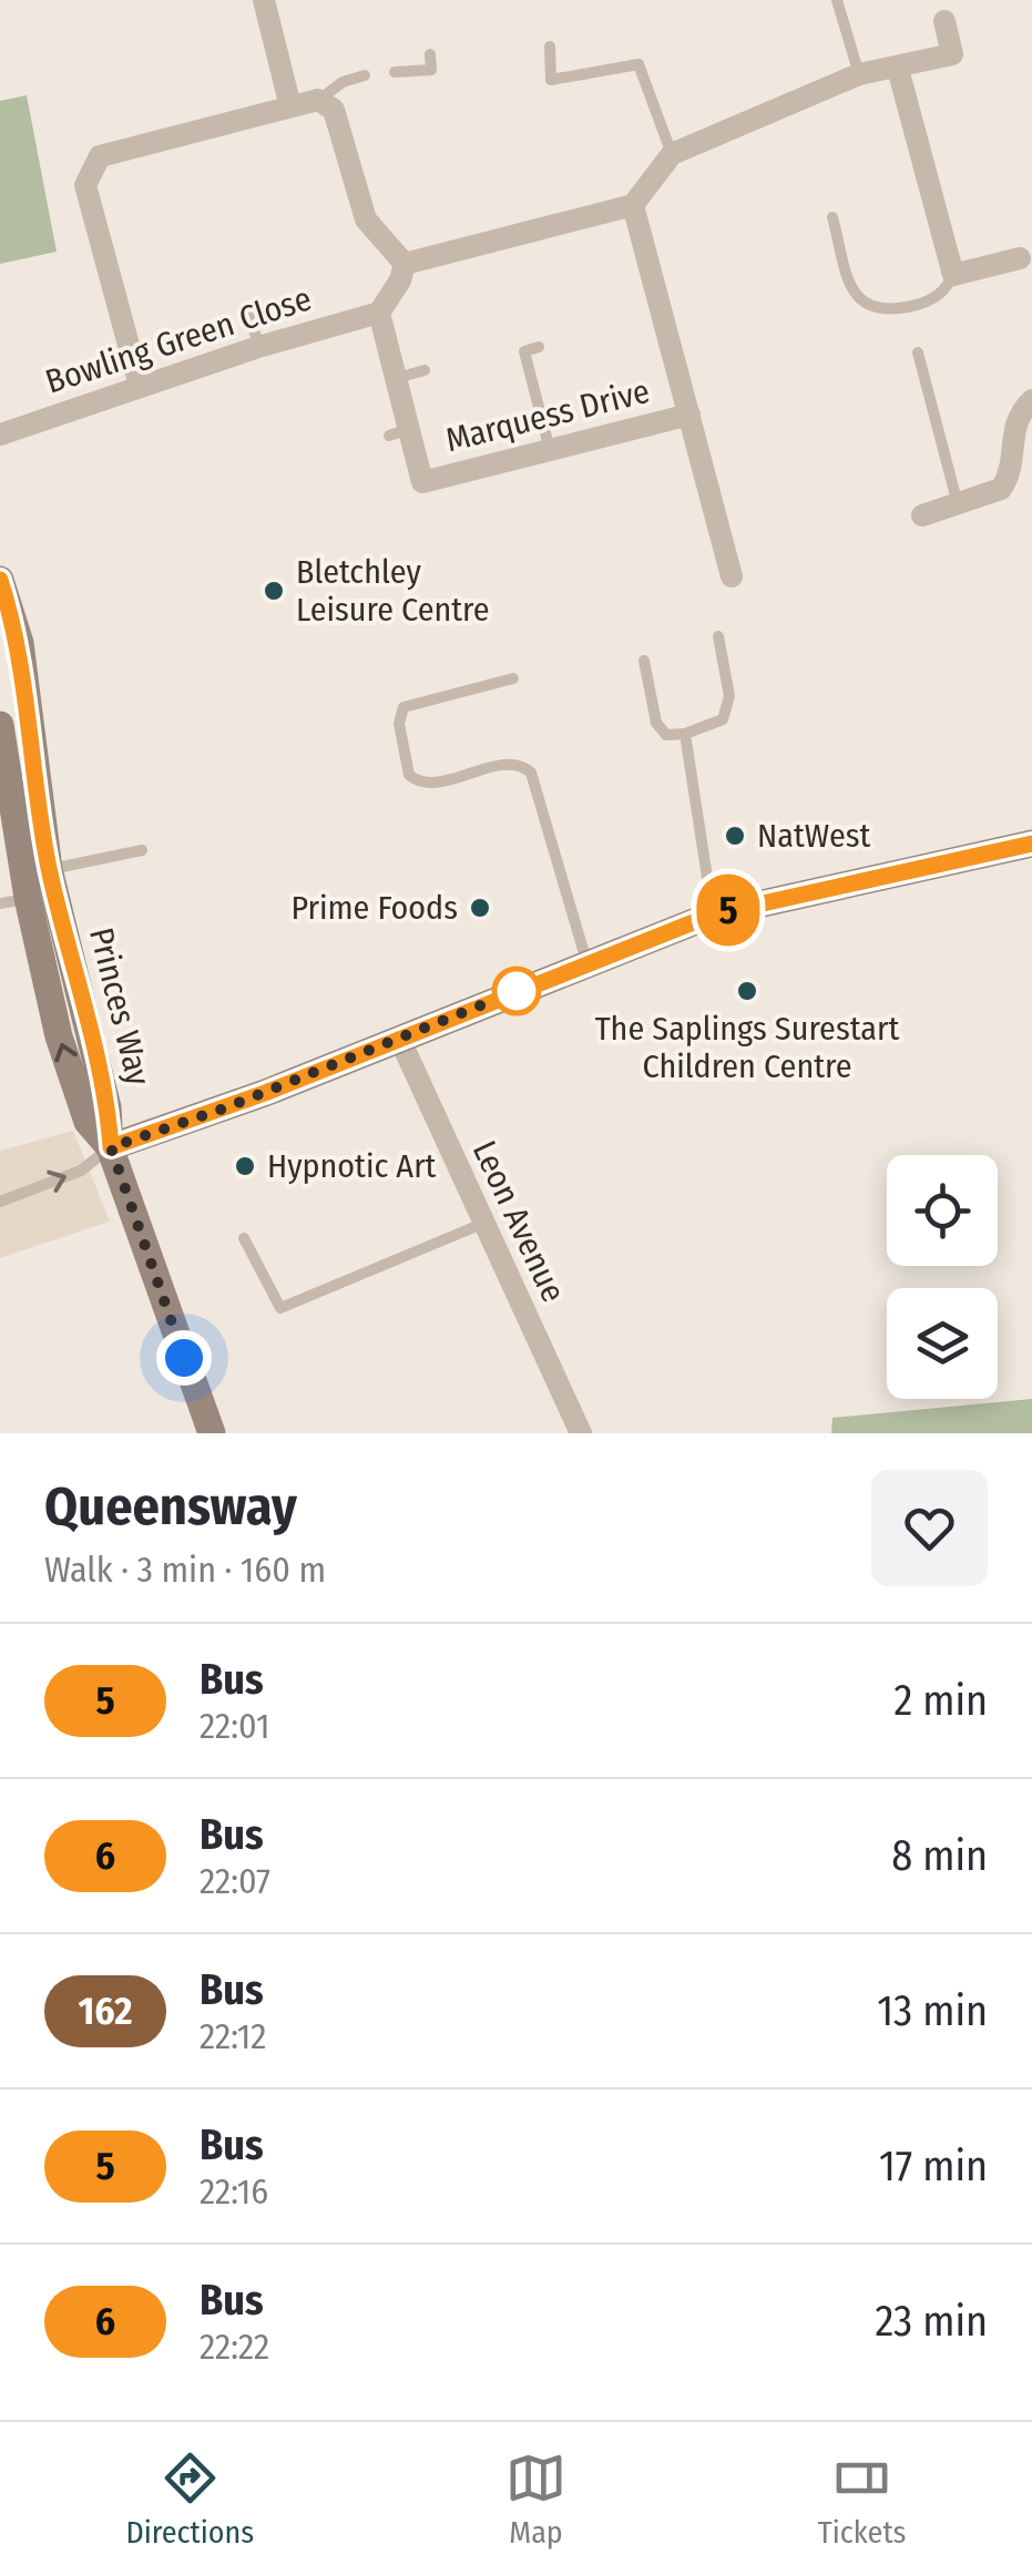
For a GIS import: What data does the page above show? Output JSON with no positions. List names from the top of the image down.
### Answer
{
  "streets": {
    "street": [
      "Bowling Green Close",
      "Marquess Drive",
      "Princes Way",
      "Leon Avenue"
    ]
  },
  "places": [
    "Bletchley Leisure Centre",
    "NatWest",
    "Prime Foods",
    "The Saplings Surestart Children Centre",
    "Hypnotic Art"
  ],
  "lines": ["bus line 5"],
  "page": {
    "on_map": "5",
    "heading": ["Queensway", "Walk · 3 min · 160 m"],
    "list": [
      {
        "mark": "5",
        "name": "Bus",
        "note": "22:01",
        "value": "2 min"
      },
      {
        "mark": "6",
        "name": "Bus",
        "note": "22:07",
        "value": "8 min"
      },
      {
        "mark": "162",
        "name": "Bus",
        "note": "22:12",
        "value": "13 min"
      },
      {
        "mark": "5",
        "name": "Bus",
        "note": "22:16",
        "value": "17 min"
      },
      {
        "mark": "6",
        "name": "Bus",
        "note": "22:22",
        "value": "23 min"
      }
    ],
    "tabs": ["Directions", "Map", "Tickets"]
  }
}
